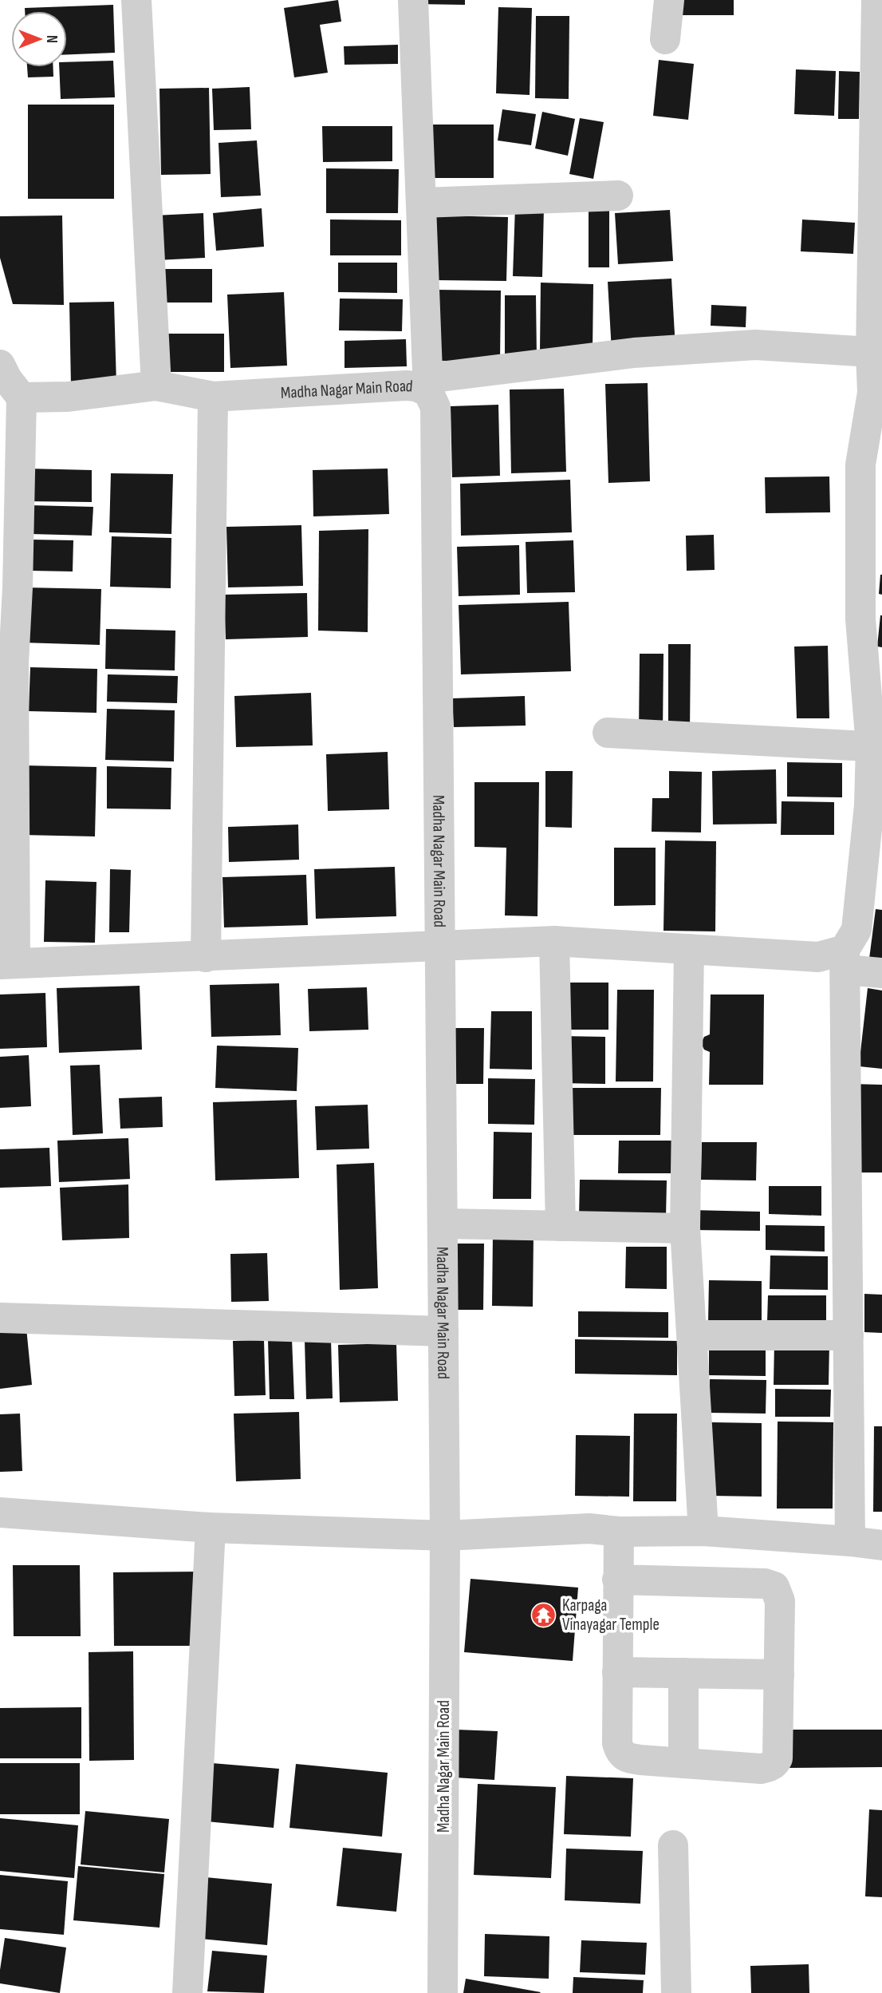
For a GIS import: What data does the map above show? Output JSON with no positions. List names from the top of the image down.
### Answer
{
  "streets": {
    "street": ["Madha Nagar Main Road"]
  },
  "places": {
    "temple": ["Karpaga Vinayagar Temple"]
  },
  "north": "right"
}
